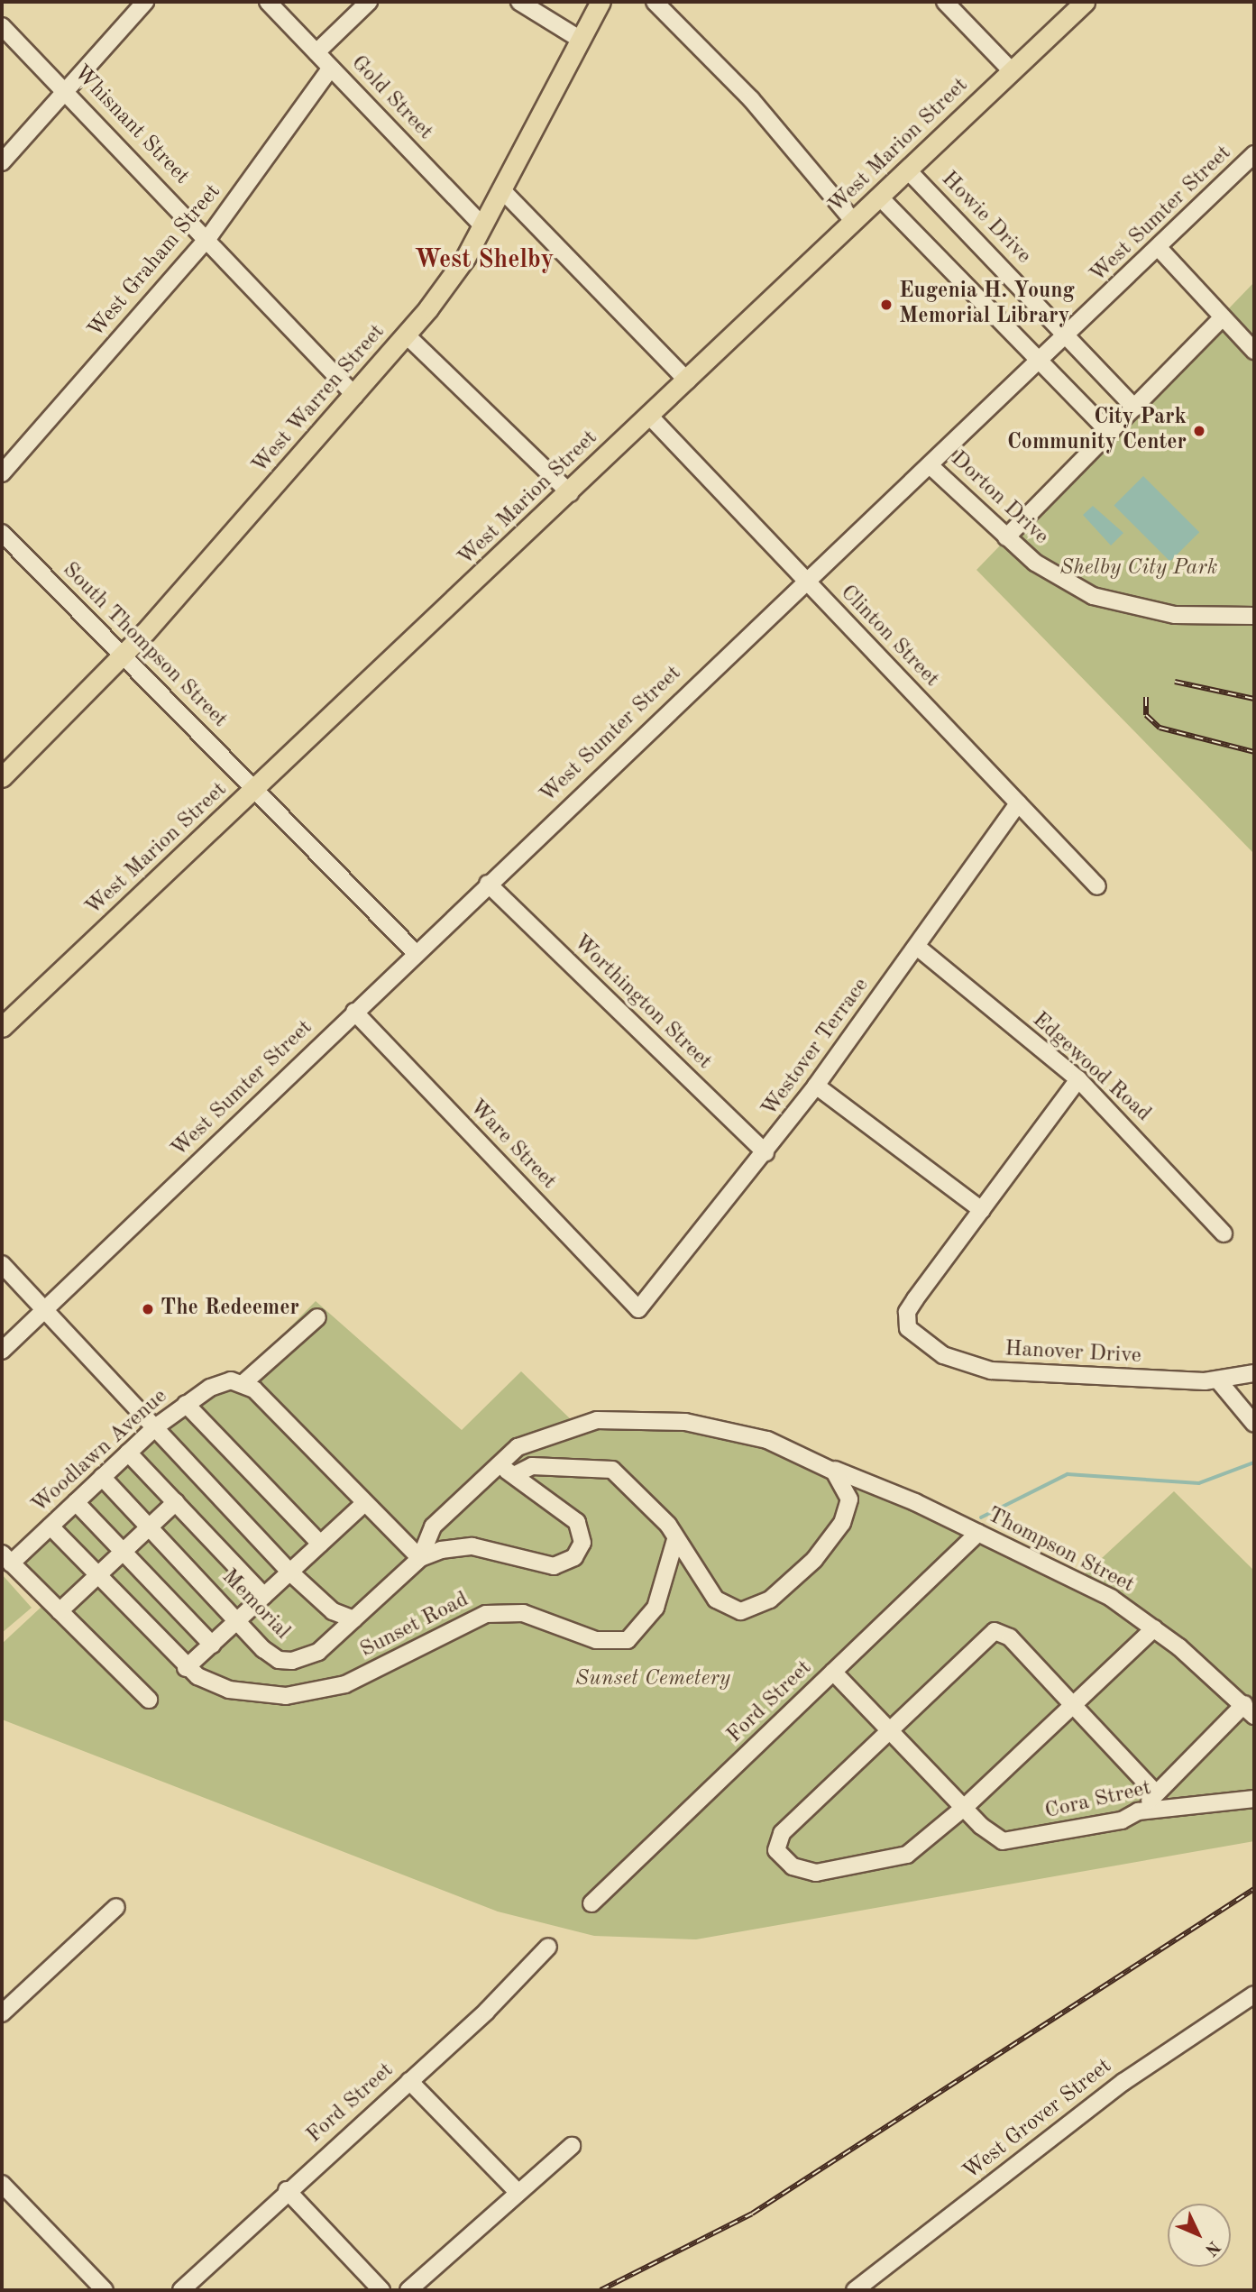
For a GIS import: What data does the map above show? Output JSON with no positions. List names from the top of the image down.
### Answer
{
  "streets": {
    "main road": ["West Marion Street", "West Warren Street"],
    "street": [
      "Gold Street",
      "Whisnant Street",
      "West Sumter Street",
      "Howie Drive",
      "West Graham Street",
      "Dorton Drive",
      "Clinton Street",
      "South Thompson Street",
      "Worthington Street",
      "Westover Terrace",
      "Edgewood Road",
      "Ware Street",
      "Hanover Drive",
      "Woodlawn Avenue",
      "Thompson Street",
      "Memorial",
      "Sunset Road",
      "Ford Street",
      "Cora Street",
      "West Grover Street"
    ]
  },
  "crossings": [
    ["Gold Street", "West Graham Street"],
    ["Gold Street", "West Warren Street"],
    ["Whisnant Street", "West Graham Street"],
    ["Whisnant Street", "West Warren Street"],
    ["West Marion Street", "Howie Drive"],
    ["West Marion Street", "Clinton Street"],
    ["West Marion Street", "South Thompson Street"],
    ["West Sumter Street", "Howie Drive"],
    ["West Sumter Street", "Dorton Drive"],
    ["West Sumter Street", "Clinton Street"],
    ["West Sumter Street", "South Thompson Street"],
    ["West Sumter Street", "Worthington Street"],
    ["West Sumter Street", "Ware Street"],
    ["West Warren Street", "South Thompson Street"],
    ["Clinton Street", "Westover Terrace"],
    ["Worthington Street", "Westover Terrace"],
    ["Westover Terrace", "Edgewood Road"],
    ["Westover Terrace", "Ware Street"],
    ["Woodlawn Avenue", "Memorial"],
    ["Woodlawn Avenue", "Sunset Road"],
    ["Thompson Street", "Memorial"],
    ["Thompson Street", "Sunset Road"],
    ["Thompson Street", "Ford Street"],
    ["Ford Street", "Cora Street"]
  ],
  "districts": ["West Shelby"],
  "parks": ["Shelby City Park", "Sunset Cemetery"],
  "places": ["Eugenia H. Young Memorial Library", "City Park Community Center", "The Redeemer"],
  "north": "bottom right"
}
